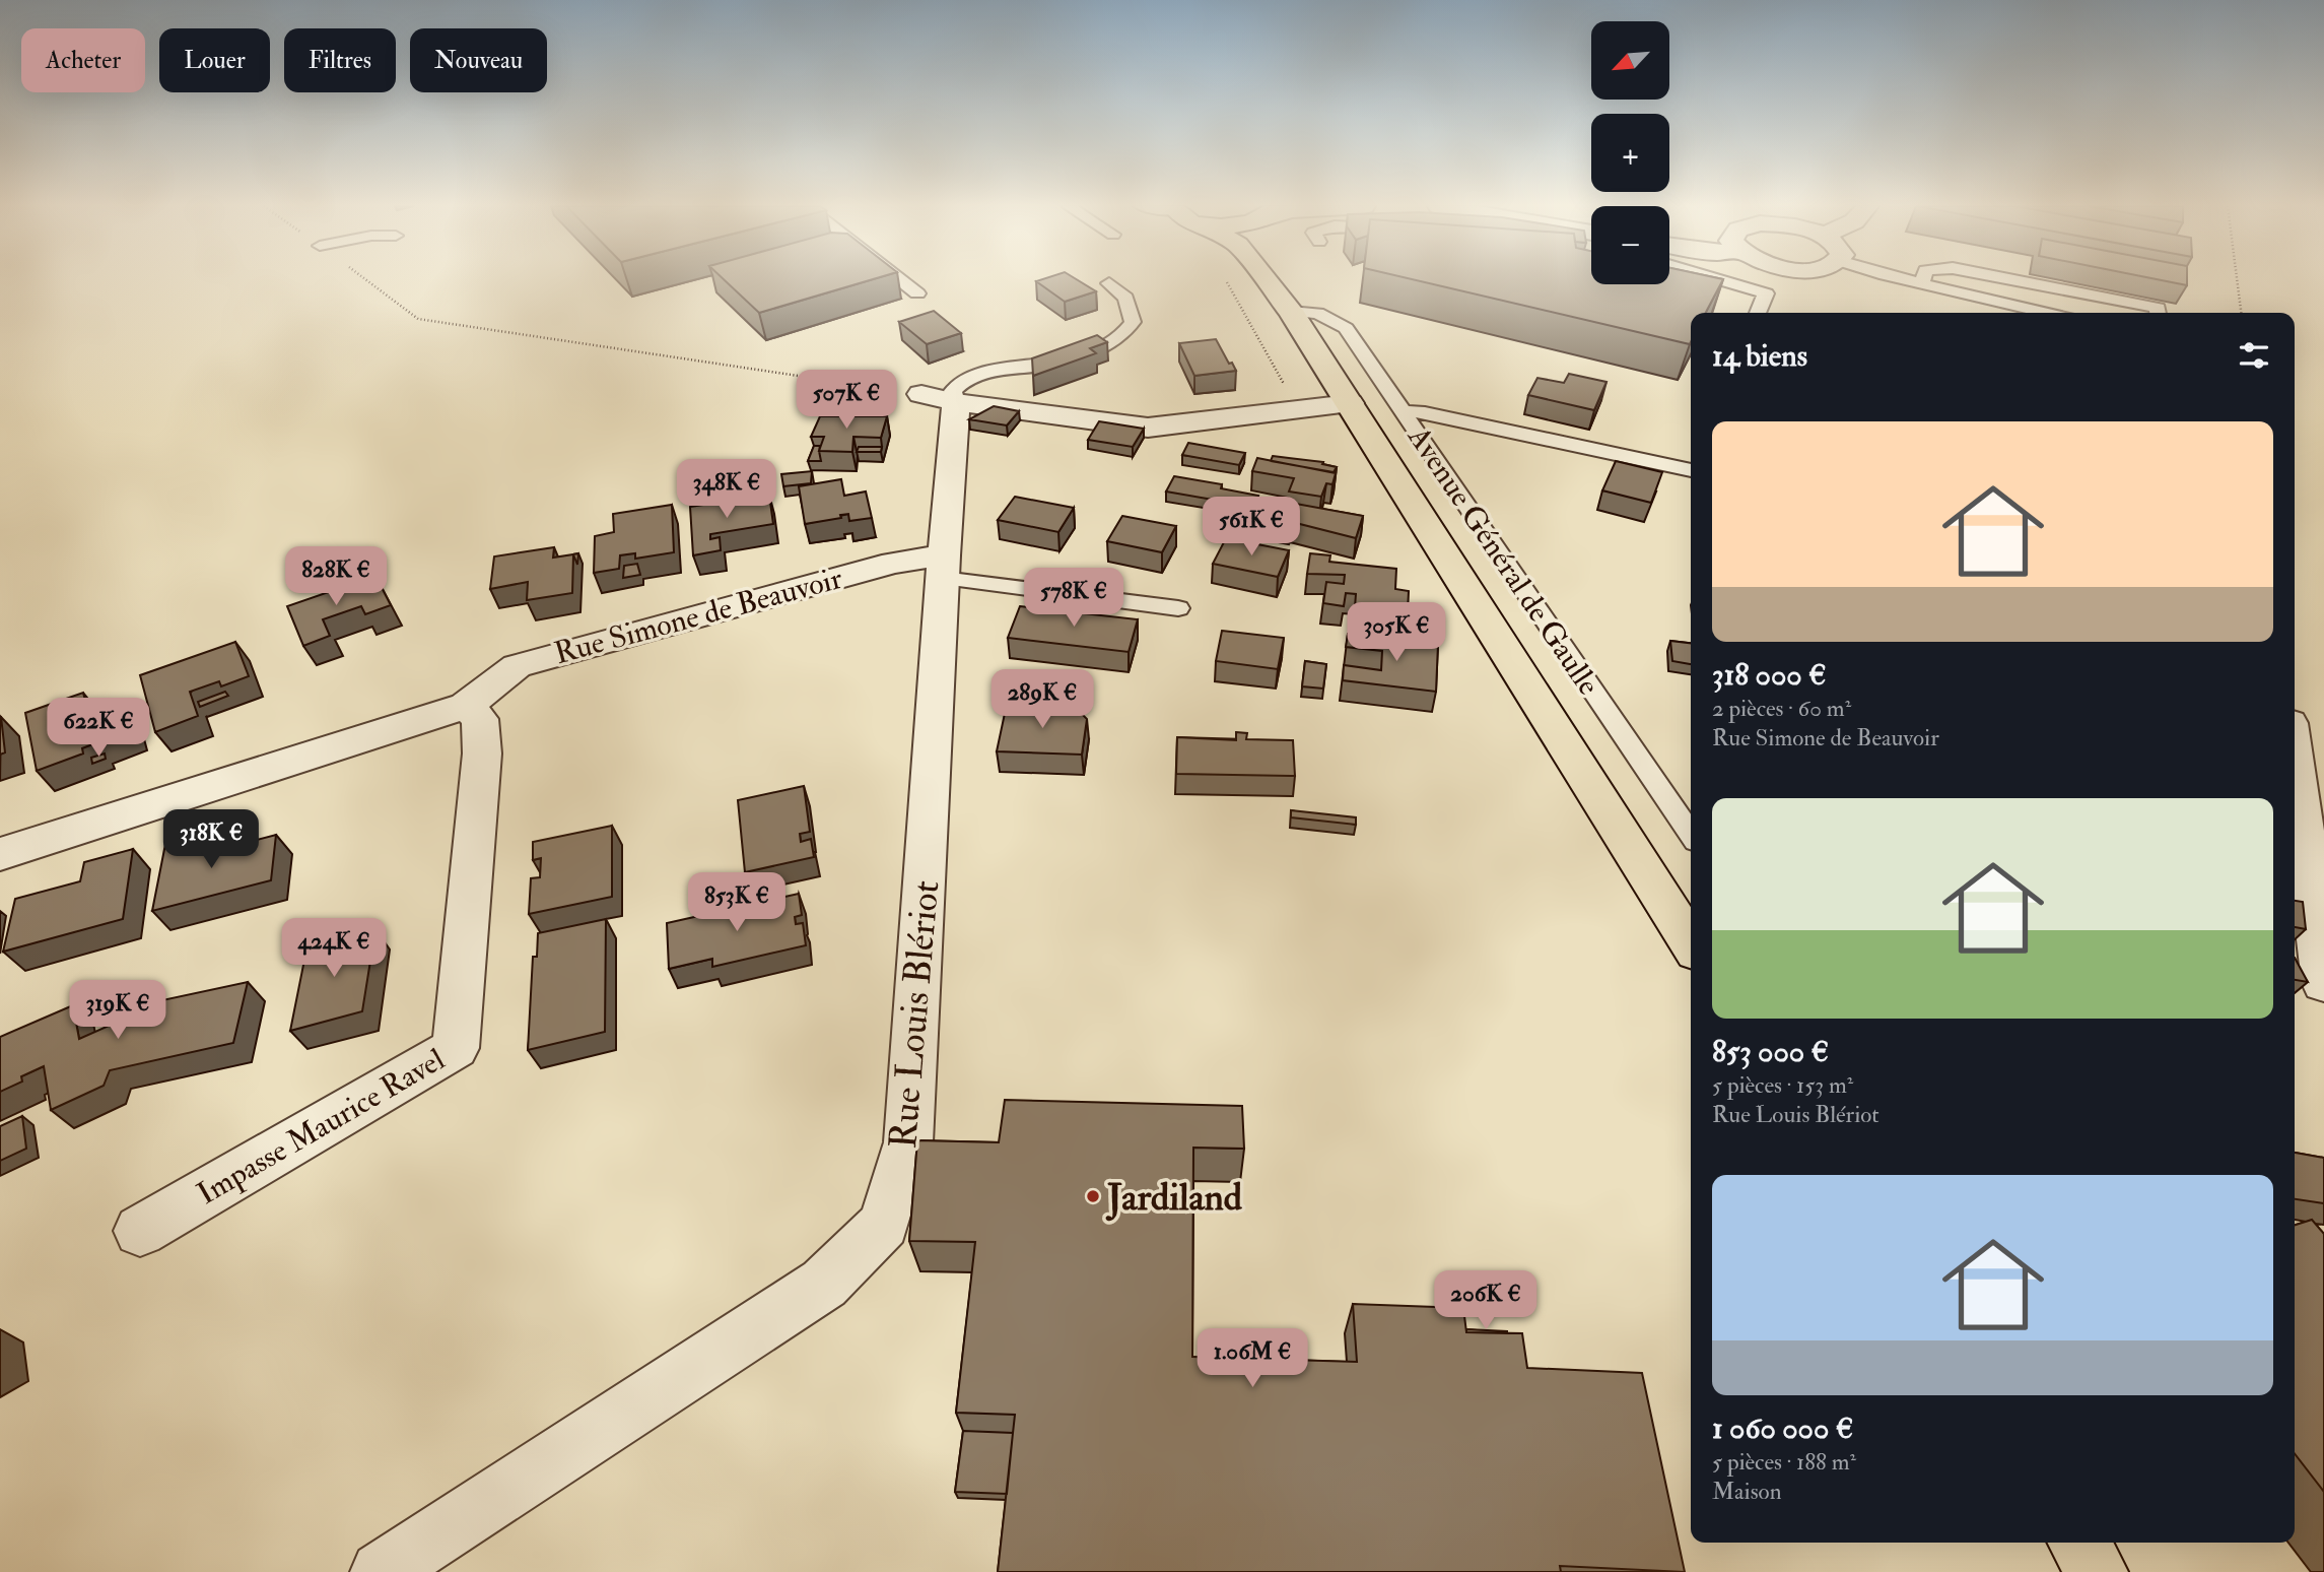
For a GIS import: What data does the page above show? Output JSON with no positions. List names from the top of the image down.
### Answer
{
  "streets": {
    "main road": ["Avenue Général de Gaulle"],
    "street": ["Rue Simone de Beauvoir", "Rue Louis Blériot", "Impasse Maurice Ravel"]
  },
  "crossings": [
    ["Rue Simone de Beauvoir", "Rue Louis Blériot"],
    ["Rue Simone de Beauvoir", "Impasse Maurice Ravel"]
  ],
  "places": ["Jardiland"],
  "north": "bottom left",
  "page": {
    "map_buttons": ["+", "−"],
    "chip": [
      "Acheter",
      "Louer",
      "Filtres",
      "Nouveau"
    ],
    "heading": "14 biens",
    "price": [
      "507K €",
      "348K €",
      "561K €",
      "828K €",
      "578K €",
      "305K €",
      "289K €",
      "622K €",
      "318K €",
      "853K €",
      "424K €",
      "319K €",
      "206K €",
      "1.06M €"
    ],
    "list": [
      {
        "name": "318 000 €",
        "note": "2 pièces · 60 m² · Rue Simone de Beauvoir"
      },
      {
        "name": "853 000 €",
        "note": "5 pièces · 153 m² · Rue Louis Blériot"
      },
      {
        "name": "1 060 000 €",
        "note": "5 pièces · 188 m² · Maison"
      }
    ]
  }
}
